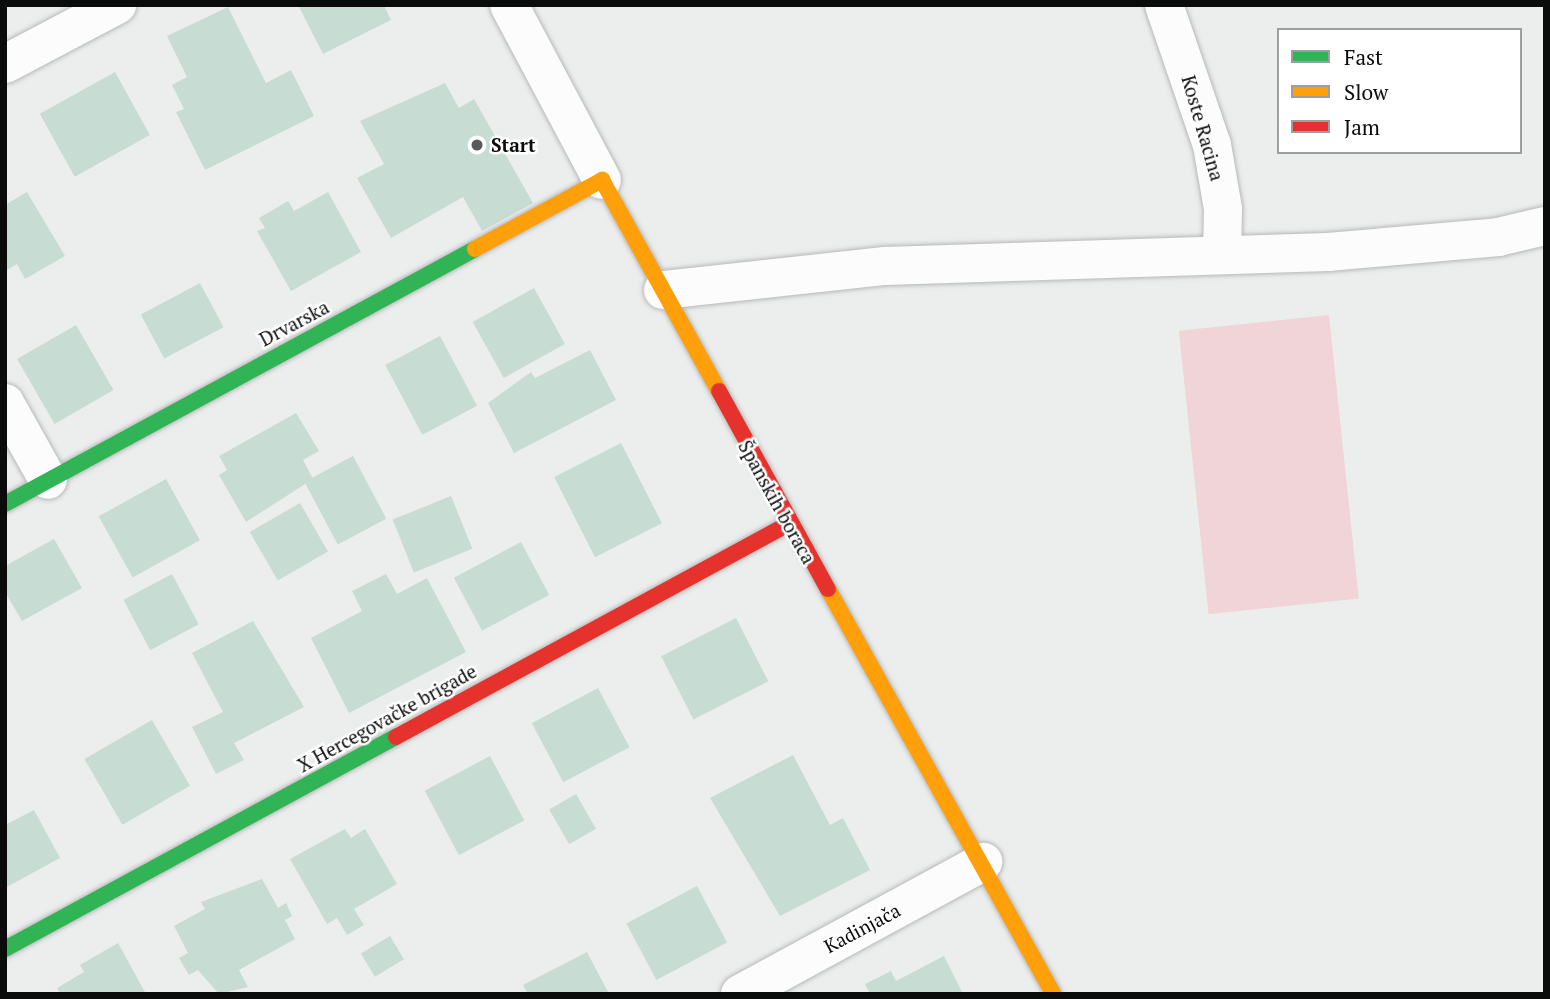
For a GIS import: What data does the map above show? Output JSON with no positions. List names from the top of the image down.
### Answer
{
  "streets": {
    "main road": ["Drvarska", "Španskih boraca", "X Hercegovačke brigade"],
    "street": ["Koste Racina", "Kadinjača"]
  },
  "crossings": [
    ["Drvarska", "Španskih boraca"],
    ["Španskih boraca", "X Hercegovačke brigade"],
    ["Španskih boraca", "Kadinjača"]
  ],
  "places": ["Start"],
  "legend": ["Fast", "Slow", "Jam"]
}
